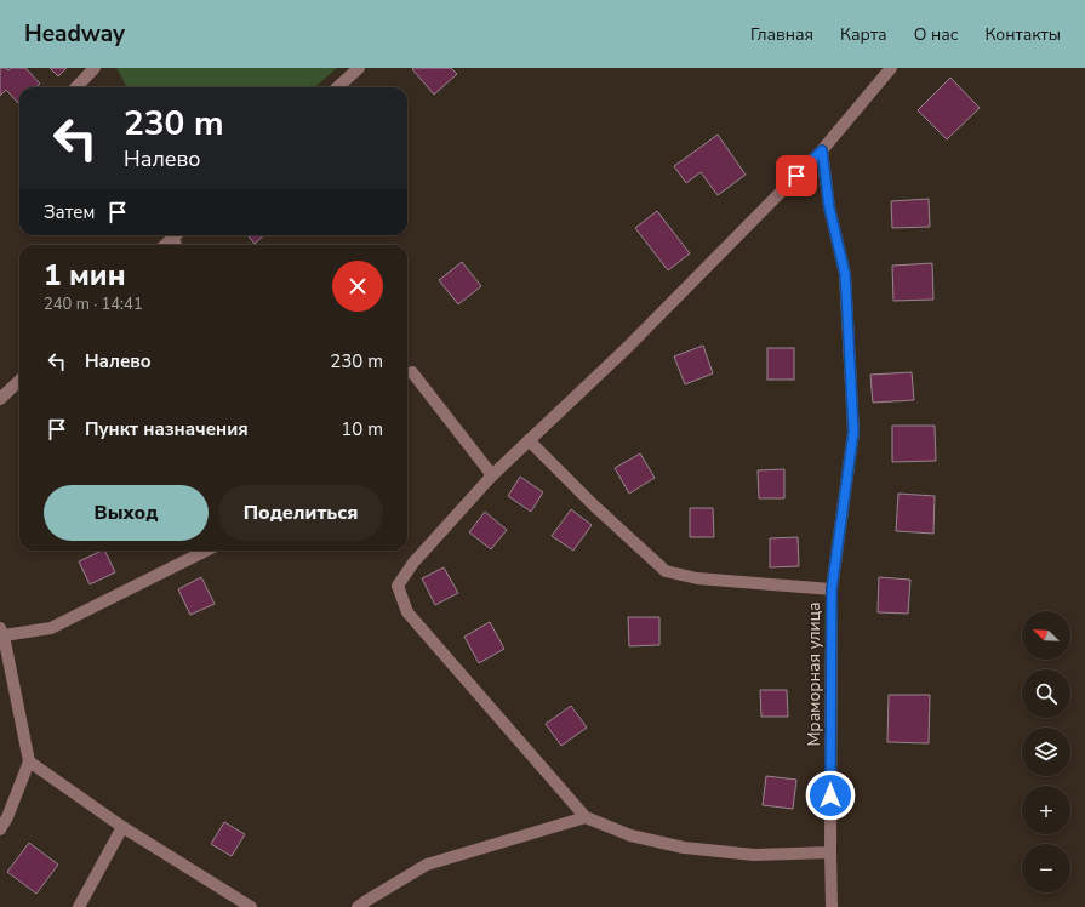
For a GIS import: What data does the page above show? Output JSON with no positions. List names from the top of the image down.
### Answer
{
  "streets": {
    "street": ["Мраморная улица"]
  },
  "north": "top left",
  "page": {
    "header": "Headway",
    "nav": [
      "Главная",
      "Карта",
      "О нас",
      "Контакты"
    ],
    "turn": ["230 m", "Налево"],
    "then": "Затем",
    "heading": ["1 мин", "240 m · 14:41"],
    "list": [
      {
        "name": "Налево",
        "value": "230 m"
      },
      {
        "name": "Пункт назначения",
        "value": "10 m"
      }
    ],
    "buttons": ["Выход", "Поделиться"],
    "map_buttons": ["+", "−"]
  }
}
